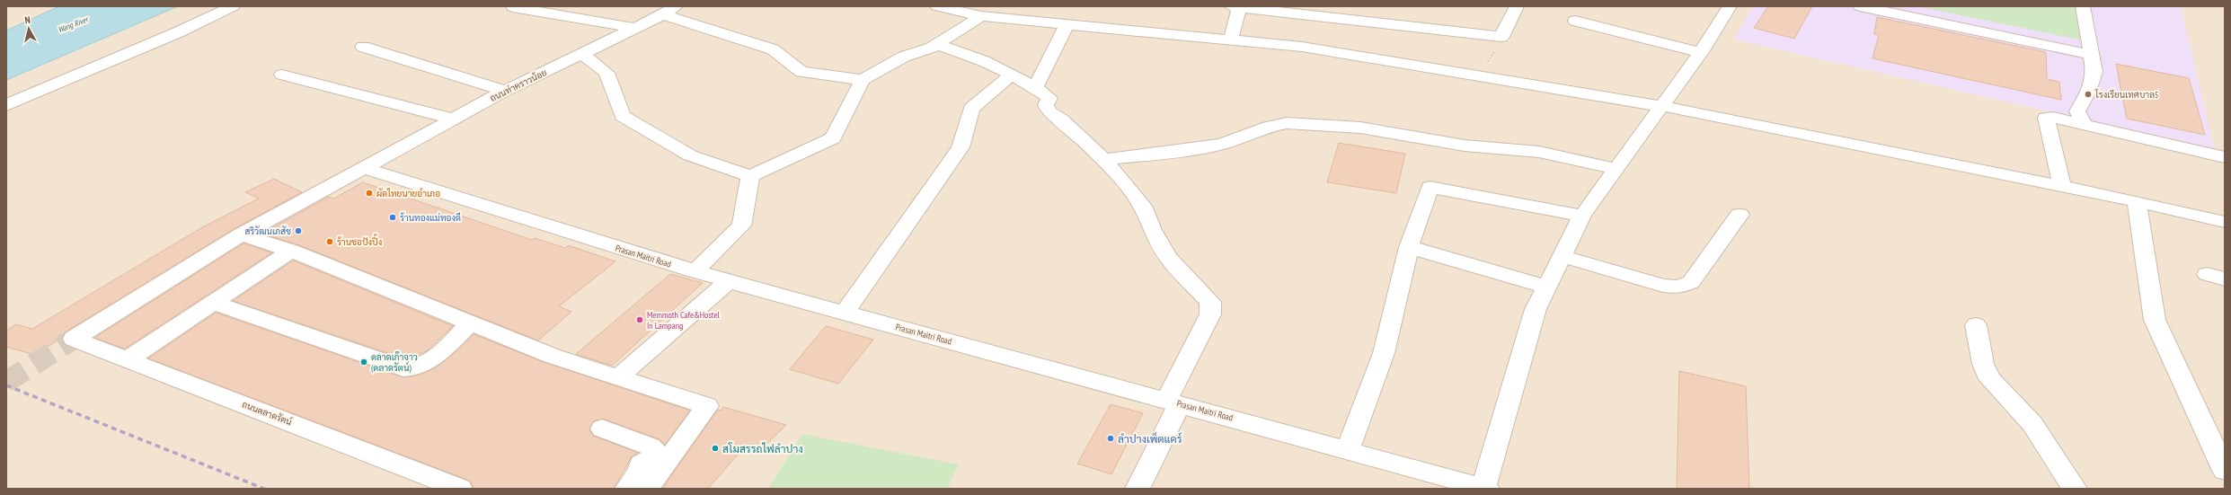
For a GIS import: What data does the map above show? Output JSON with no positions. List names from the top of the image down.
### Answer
{
  "streets": {
    "street": ["ถนนท่าคราวน้อย", "Prasan Maitri Road", "ถนนตลาดรัตน์"]
  },
  "crossings": [
    ["ถนนท่าคราวน้อย", "Prasan Maitri Road"],
    ["ถนนท่าคราวน้อย", "ถนนตลาดรัตน์"]
  ],
  "water": ["Wang River"],
  "places": [
    "โรงเรียนเทศบาล5",
    "ผัดไทยนายอำเภอ",
    "ร้านทองแม่ทองดี",
    "สริวัฒนเภสัช",
    "ร้านชอปังปิ้ง",
    "Memmoth Cafe&Hostel In Lampang",
    "ตลาดเก๊าจาว (ตลาดรัตน์)",
    "ลำปางเพ็ตแคร์",
    "สโมสรรถไฟลำปาง"
  ],
  "north": "top"
}
